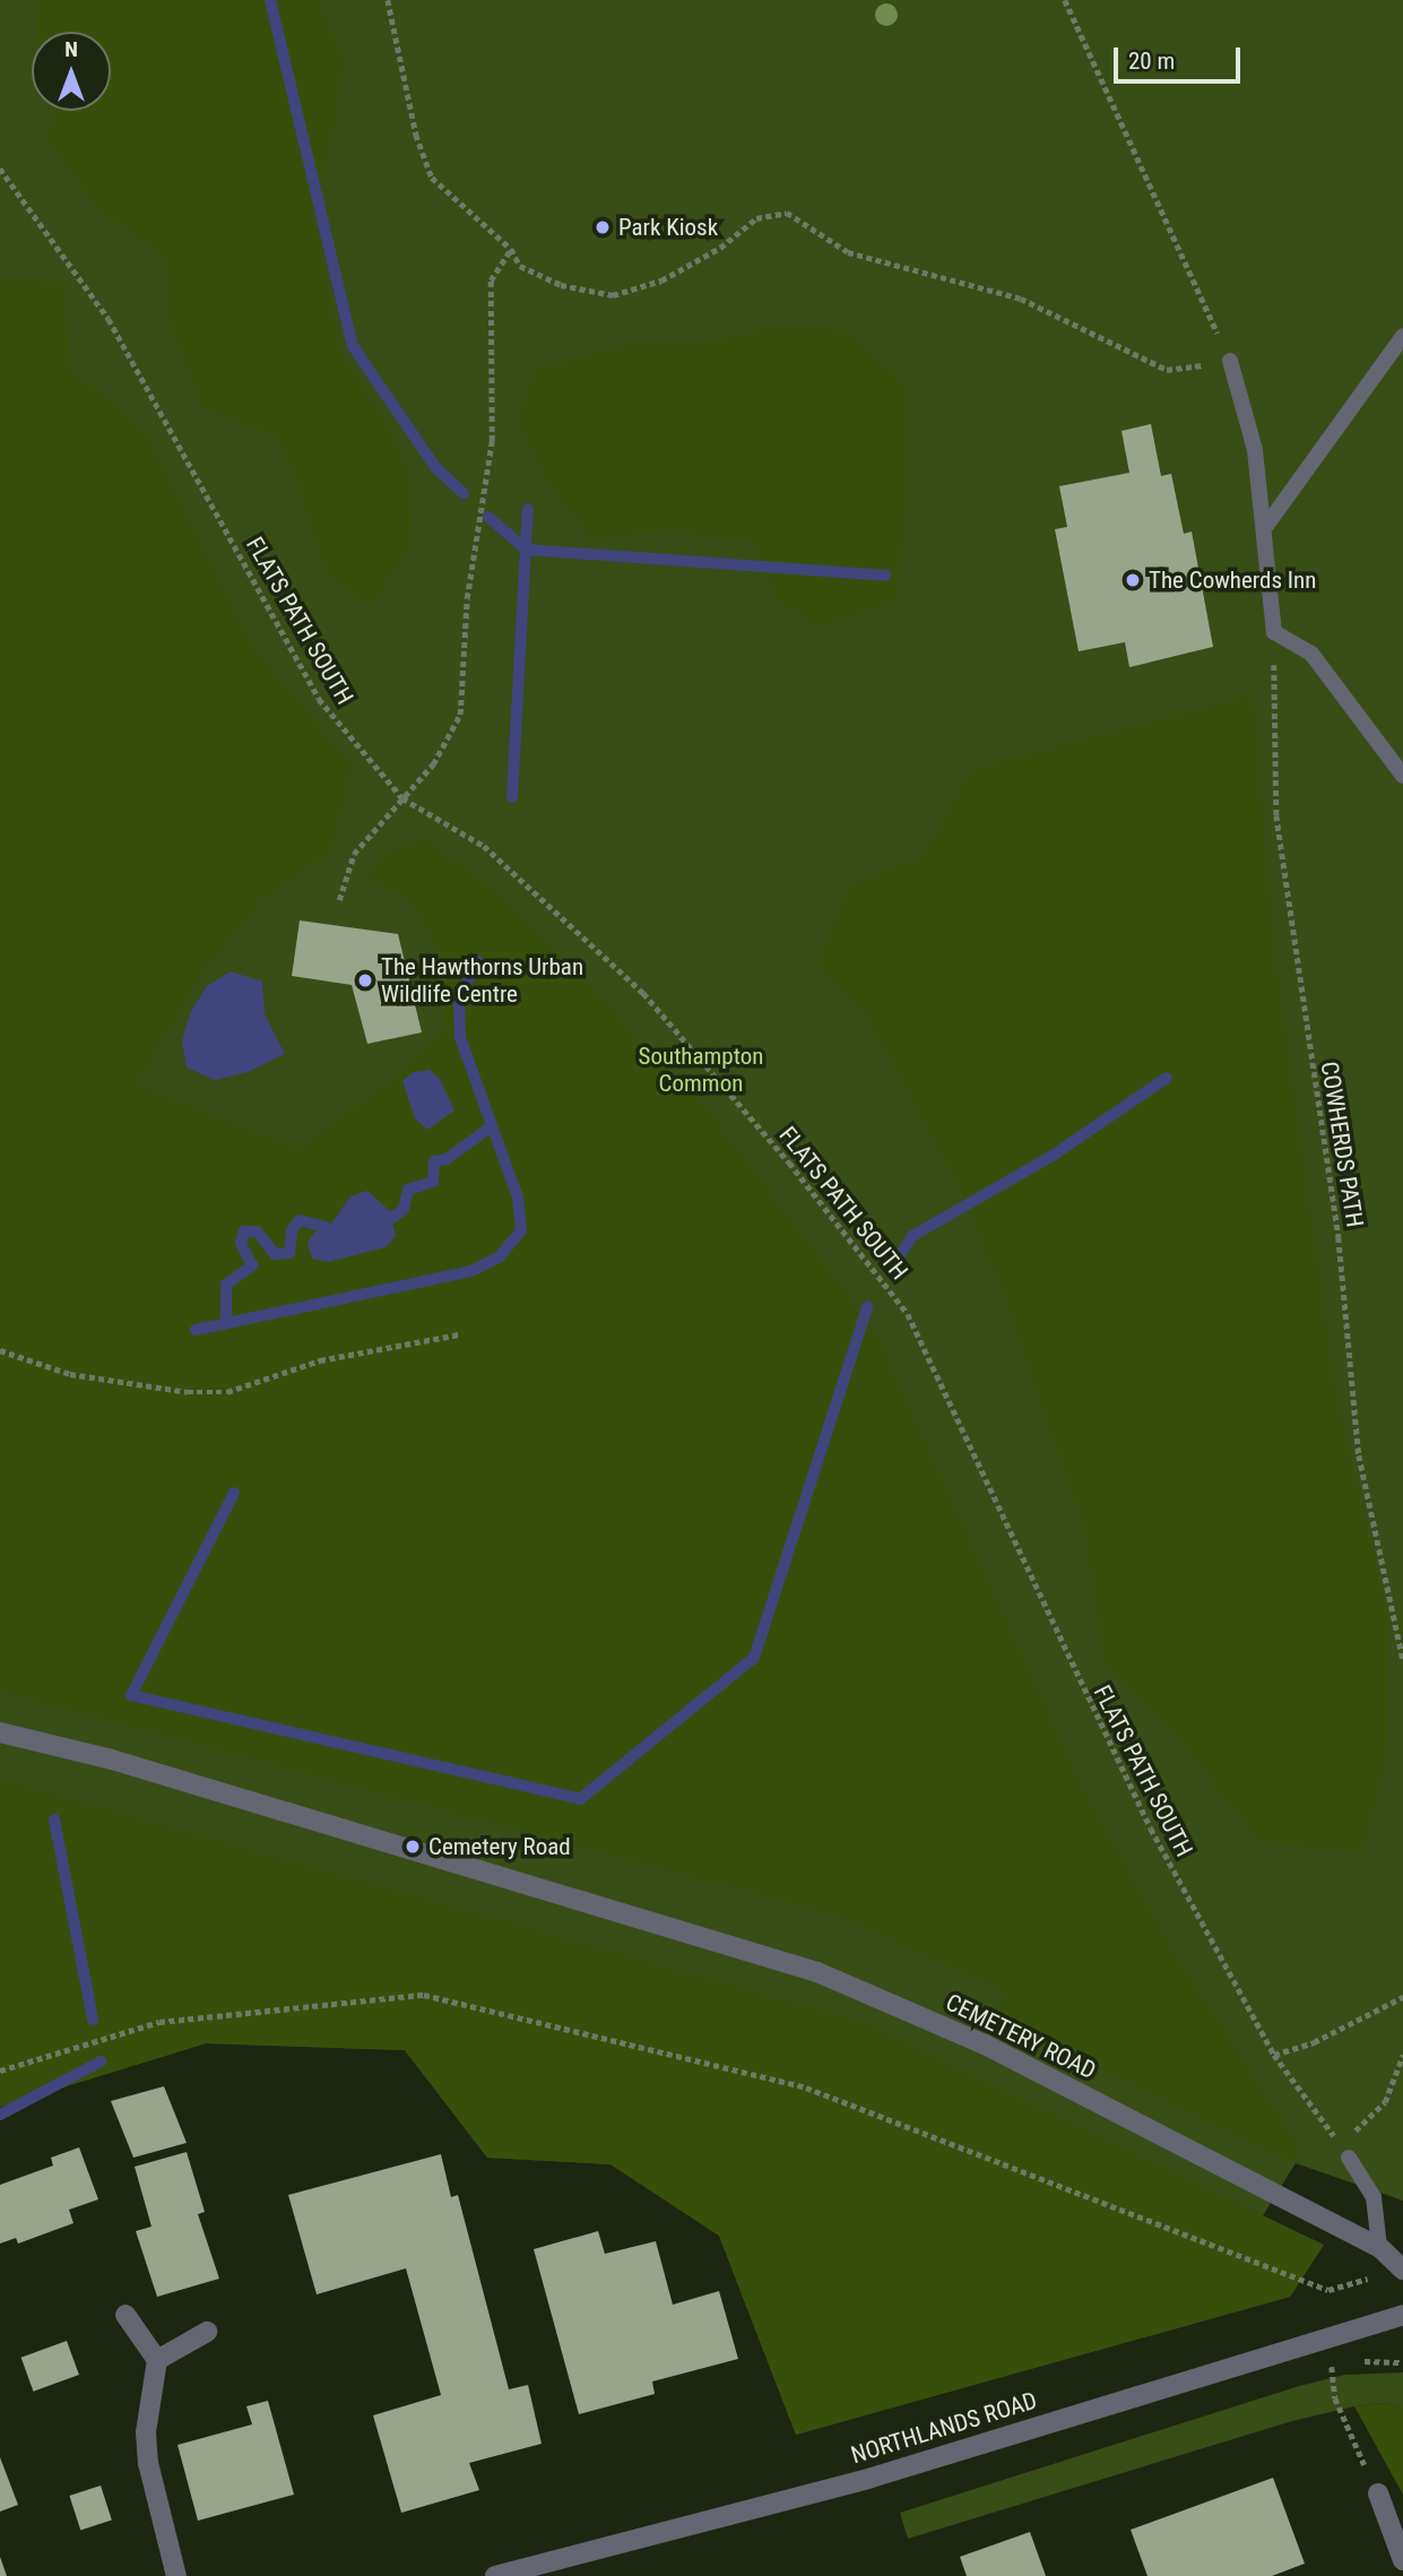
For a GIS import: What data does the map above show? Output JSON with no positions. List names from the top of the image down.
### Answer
{
  "streets": {
    "street": ["CEMETERY ROAD", "NORTHLANDS ROAD"],
    "path": ["FLATS PATH SOUTH", "COWHERDS PATH"]
  },
  "parks": ["Southampton Common"],
  "places": [
    "Park Kiosk",
    "The Cowherds Inn",
    "The Hawthorns Urban Wildlife Centre",
    "Cemetery Road"
  ],
  "scale_bar": "20 m",
  "north": "top"
}
